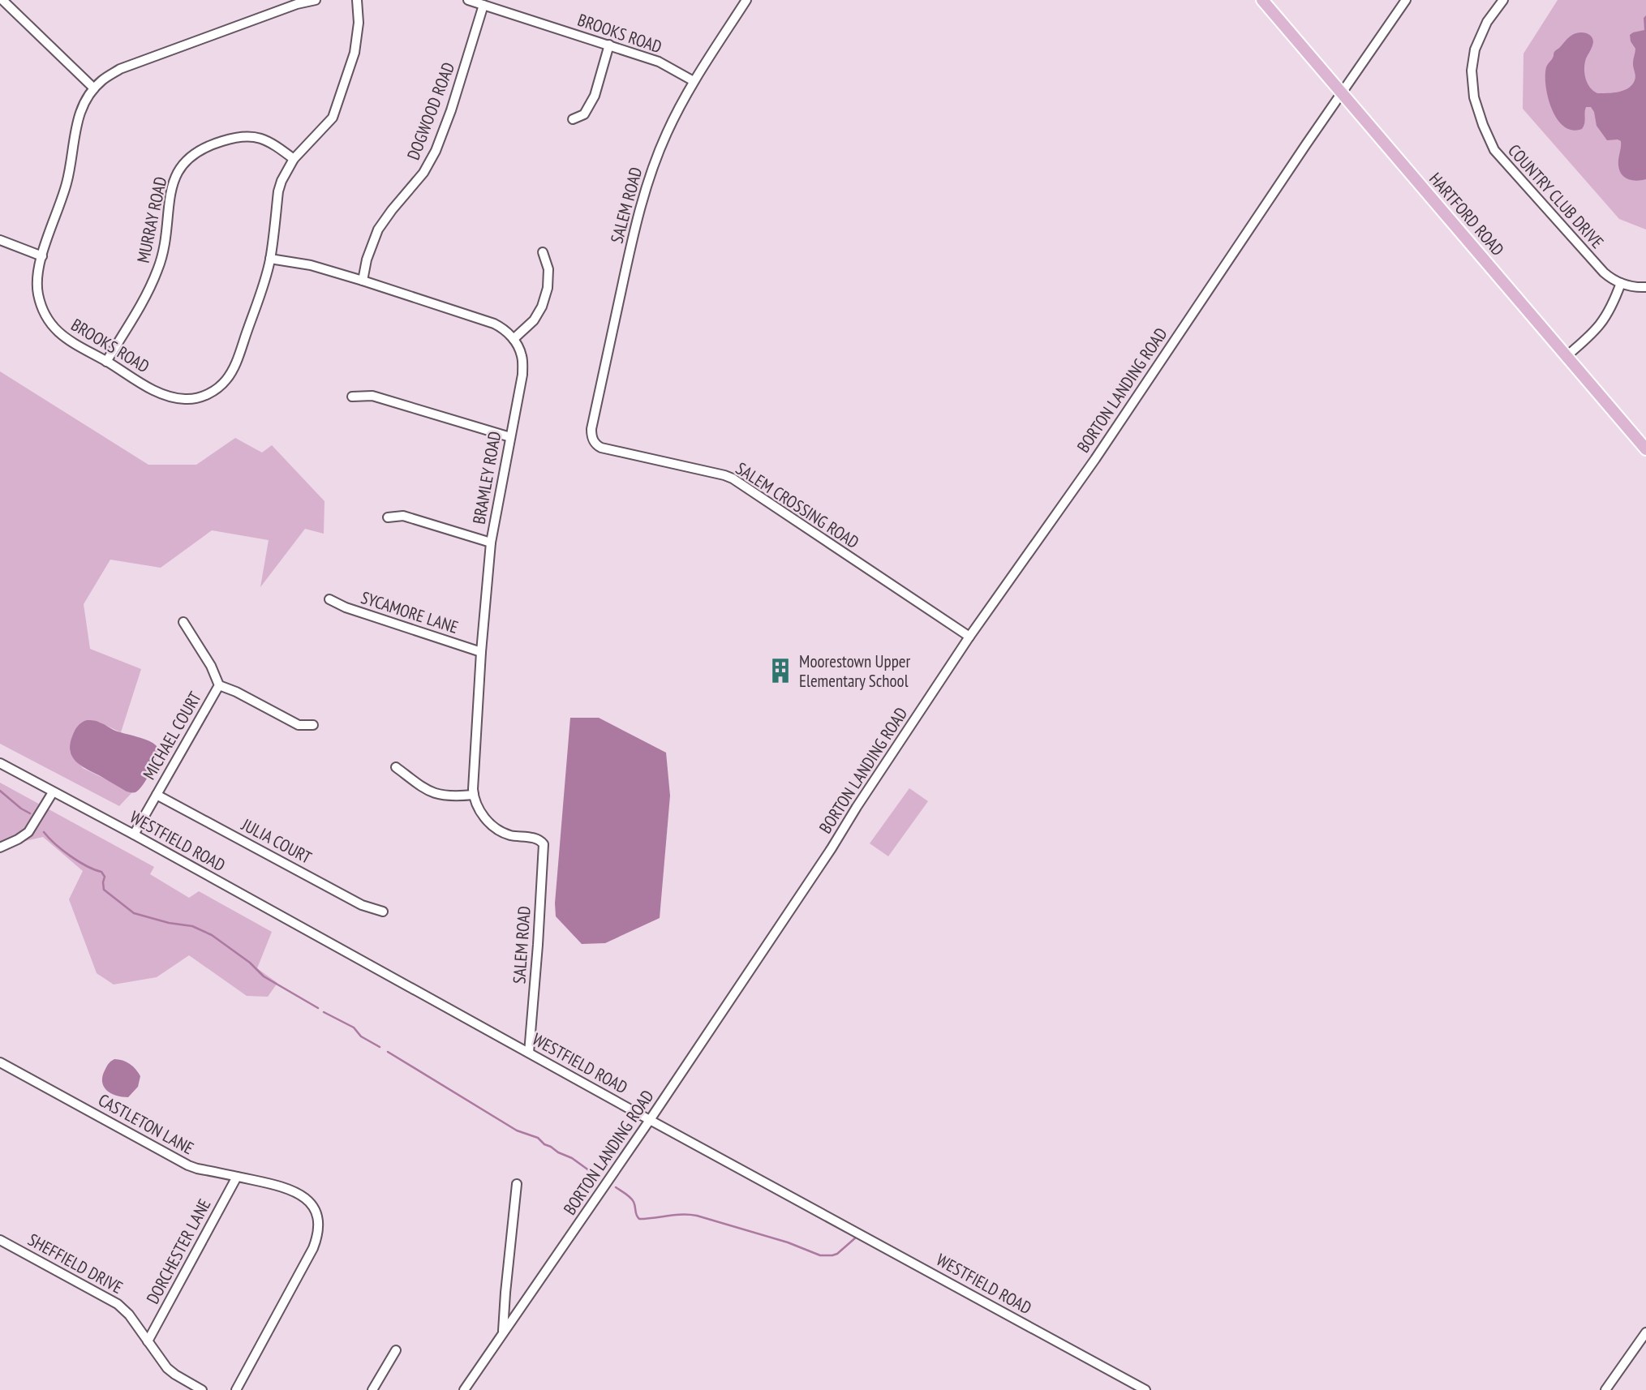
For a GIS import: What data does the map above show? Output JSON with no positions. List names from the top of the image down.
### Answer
{
  "streets": {
    "main road": ["HARTFORD ROAD"],
    "street": [
      "BROOKS ROAD",
      "DOGWOOD ROAD",
      "COUNTRY CLUB DRIVE",
      "SALEM ROAD",
      "MURRAY ROAD",
      "BORTON LANDING ROAD",
      "BRAMLEY ROAD",
      "SALEM CROSSING ROAD",
      "SYCAMORE LANE",
      "MICHAEL COURT",
      "WESTFIELD ROAD",
      "JULIA COURT",
      "CASTLETON LANE",
      "DORCHESTER LANE",
      "SHEFFIELD DRIVE"
    ]
  },
  "crossings": [
    ["BROOKS ROAD", "DOGWOOD ROAD"],
    ["BROOKS ROAD", "SALEM ROAD"],
    ["BROOKS ROAD", "MURRAY ROAD"],
    ["SALEM ROAD", "BRAMLEY ROAD"],
    ["SALEM ROAD", "SALEM CROSSING ROAD"],
    ["SALEM ROAD", "WESTFIELD ROAD"],
    ["HARTFORD ROAD", "BORTON LANDING ROAD"],
    ["BORTON LANDING ROAD", "SALEM CROSSING ROAD"],
    ["BORTON LANDING ROAD", "WESTFIELD ROAD"],
    ["BRAMLEY ROAD", "SYCAMORE LANE"],
    ["MICHAEL COURT", "WESTFIELD ROAD"],
    ["MICHAEL COURT", "JULIA COURT"],
    ["CASTLETON LANE", "DORCHESTER LANE"],
    ["DORCHESTER LANE", "SHEFFIELD DRIVE"]
  ],
  "places": {
    "building": ["Moorestown Upper Elementary School"]
  }
}
